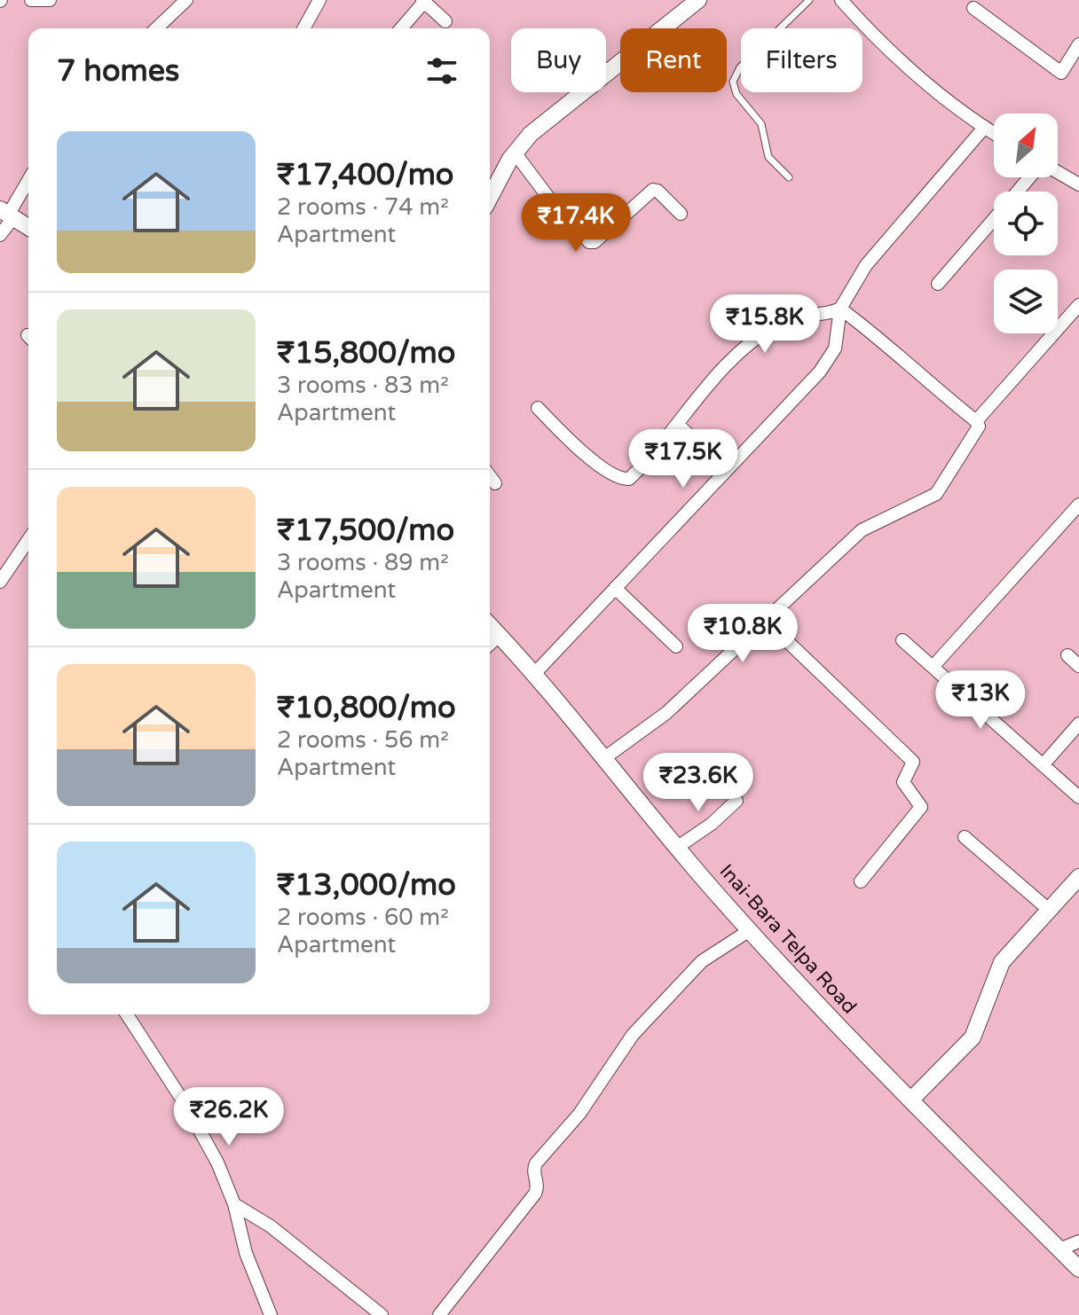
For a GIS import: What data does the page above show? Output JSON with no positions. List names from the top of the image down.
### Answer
{
  "streets": {
    "street": ["Inai-Bara Telpa Road"]
  },
  "north": "top right",
  "page": {
    "chip": ["Buy", "Rent", "Filters"],
    "heading": "7 homes",
    "list": [
      {
        "name": "₹17,400/mo",
        "note": "2 rooms · 74 m² · Apartment"
      },
      {
        "name": "₹15,800/mo",
        "note": "3 rooms · 83 m² · Apartment"
      },
      {
        "name": "₹17,500/mo",
        "note": "3 rooms · 89 m² · Apartment"
      },
      {
        "name": "₹10,800/mo",
        "note": "2 rooms · 56 m² · Apartment"
      },
      {
        "name": "₹13,000/mo",
        "note": "2 rooms · 60 m² · Apartment"
      }
    ],
    "price": [
      "₹17.4K",
      "₹15.8K",
      "₹17.5K",
      "₹10.8K",
      "₹13K",
      "₹23.6K",
      "₹26.2K"
    ]
  }
}
